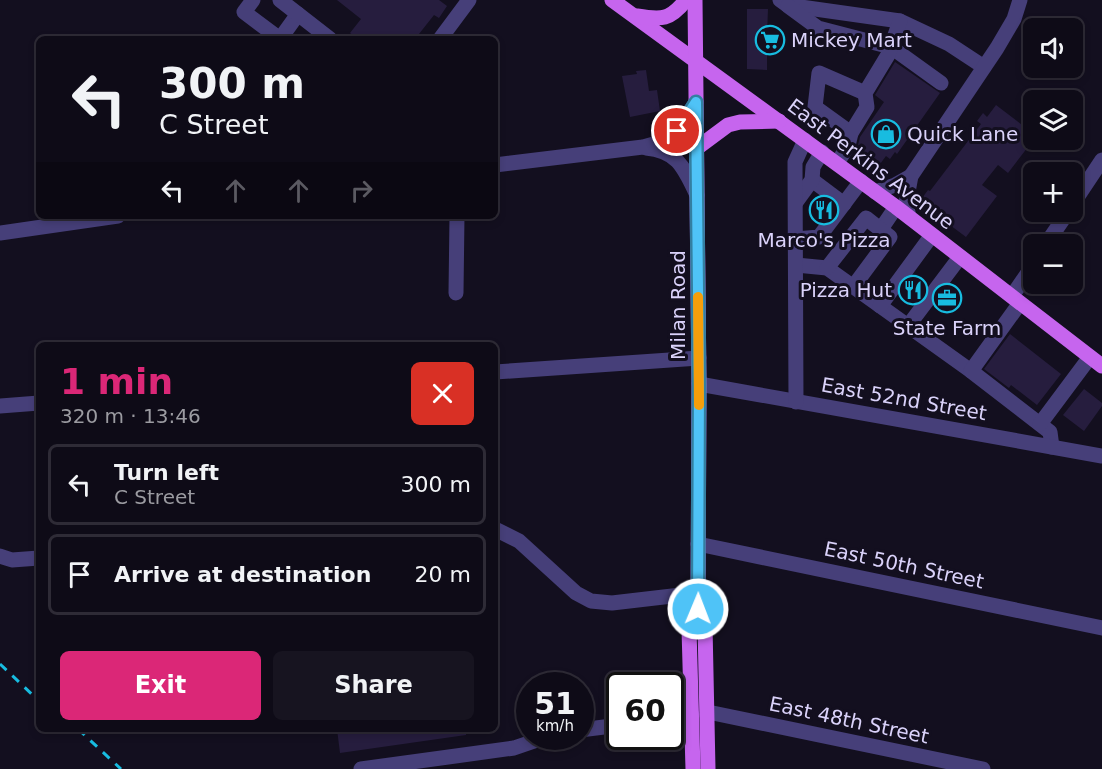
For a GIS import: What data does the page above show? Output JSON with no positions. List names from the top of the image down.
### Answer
{
  "streets": {
    "main road": ["East Perkins Avenue", "Milan Road"],
    "street": ["East 52nd Street", "East 50th Street", "East 48th Street"]
  },
  "crossings": [
    ["East Perkins Avenue", "Milan Road"],
    ["Milan Road", "East 52nd Street"],
    ["Milan Road", "East 50th Street"],
    ["Milan Road", "East 48th Street"]
  ],
  "places": {
    "supermarket": ["Mickey Mart"],
    "shop": ["Quick Lane"],
    "restaurant": ["Marco's Pizza", "Pizza Hut"],
    "office": ["State Farm"]
  },
  "page": {
    "map_buttons": ["+", "−"],
    "turn": ["300 m", "C Street"],
    "heading": ["1 min", "320 m · 13:46"],
    "list": [
      {
        "name": "Turn left",
        "note": "C Street",
        "value": "300 m"
      },
      {
        "name": "Arrive at destination",
        "value": "20 m"
      }
    ],
    "buttons": ["Exit", "Share"],
    "speed": "51 km/h",
    "limit": "60"
  }
}
